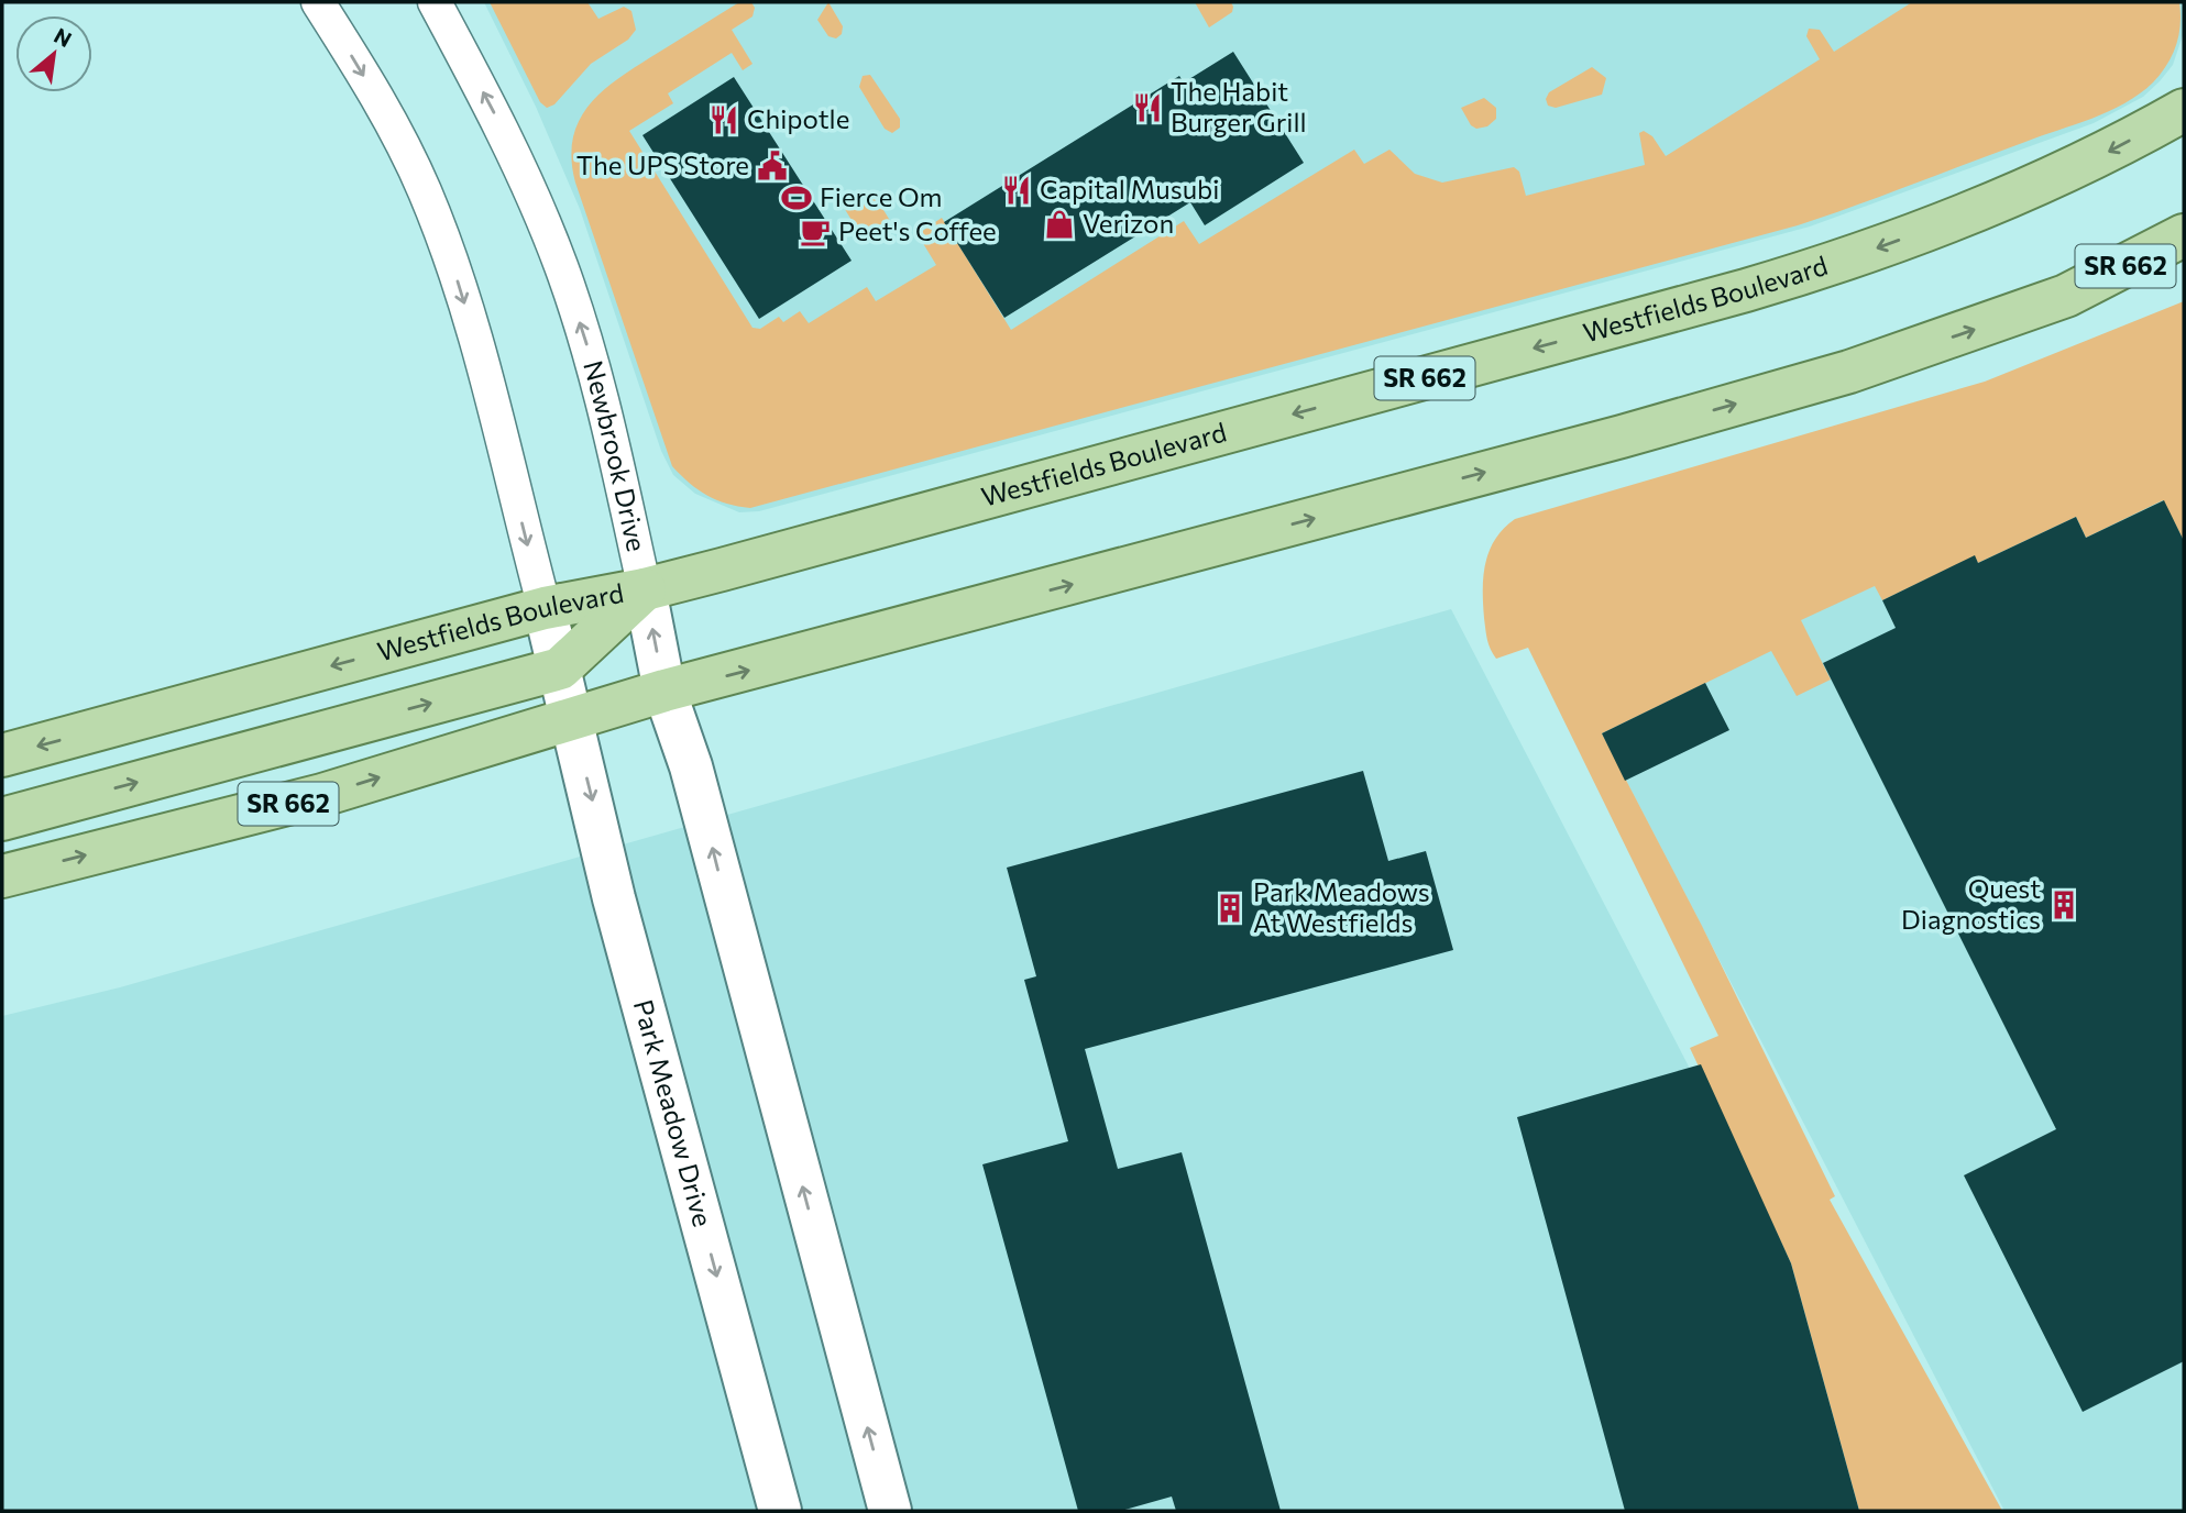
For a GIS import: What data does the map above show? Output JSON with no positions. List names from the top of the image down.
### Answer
{
  "streets": {
    "main road": ["SR 662", "Westfields Boulevard"],
    "street": ["Newbrook Drive", "Park Meadow Drive"]
  },
  "crossings": [
    ["SR 662", "Newbrook Drive"],
    ["SR 662", "Park Meadow Drive"],
    ["Westfields Boulevard", "Newbrook Drive"]
  ],
  "one_way": ["Park Meadow Drive"],
  "places": {
    "restaurant": ["The Habit Burger Grill", "Chipotle", "Capital Musubi"],
    "public building": ["The UPS Store"],
    "sports": ["Fierce Om"],
    "shop": ["Verizon"],
    "cafe": ["Peet's Coffee"],
    "building": ["Quest Diagnostics", "Park Meadows At Westfields"]
  },
  "north": "top right"
}
